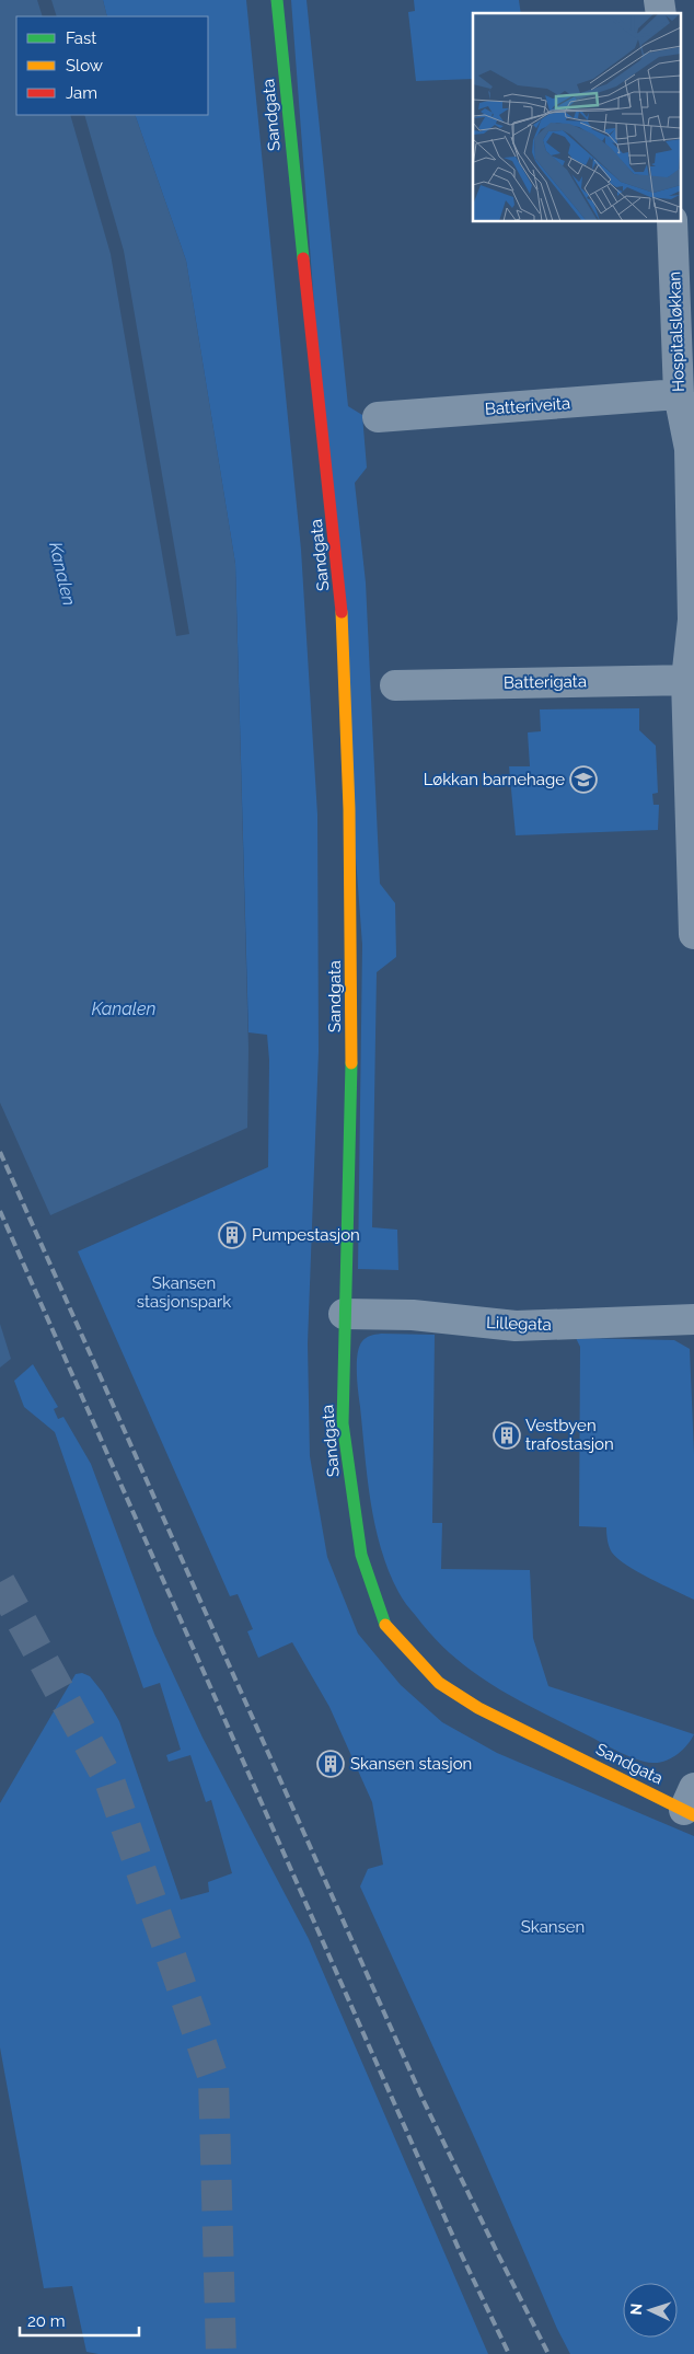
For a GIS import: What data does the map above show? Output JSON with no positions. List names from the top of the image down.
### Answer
{
  "streets": {
    "main road": ["Sandgata"],
    "street": [
      "Hospitalsløkkan",
      "Batteriveita",
      "Batterigata",
      "Lillegata"
    ]
  },
  "crossings": [
    ["Sandgata", "Lillegata"],
    ["Hospitalsløkkan", "Batteriveita"],
    ["Hospitalsløkkan", "Batterigata"]
  ],
  "water": ["Kanalen"],
  "parks": ["Skansen stasjonspark", "Skansen"],
  "places": {
    "school or university": ["Løkkan barnehage"],
    "building": ["Pumpestasjon", "Vestbyen trafostasjon", "Skansen stasjon"]
  },
  "legend": ["Fast", "Slow", "Jam"],
  "scale_bar": "20 m",
  "north": "left"
}
